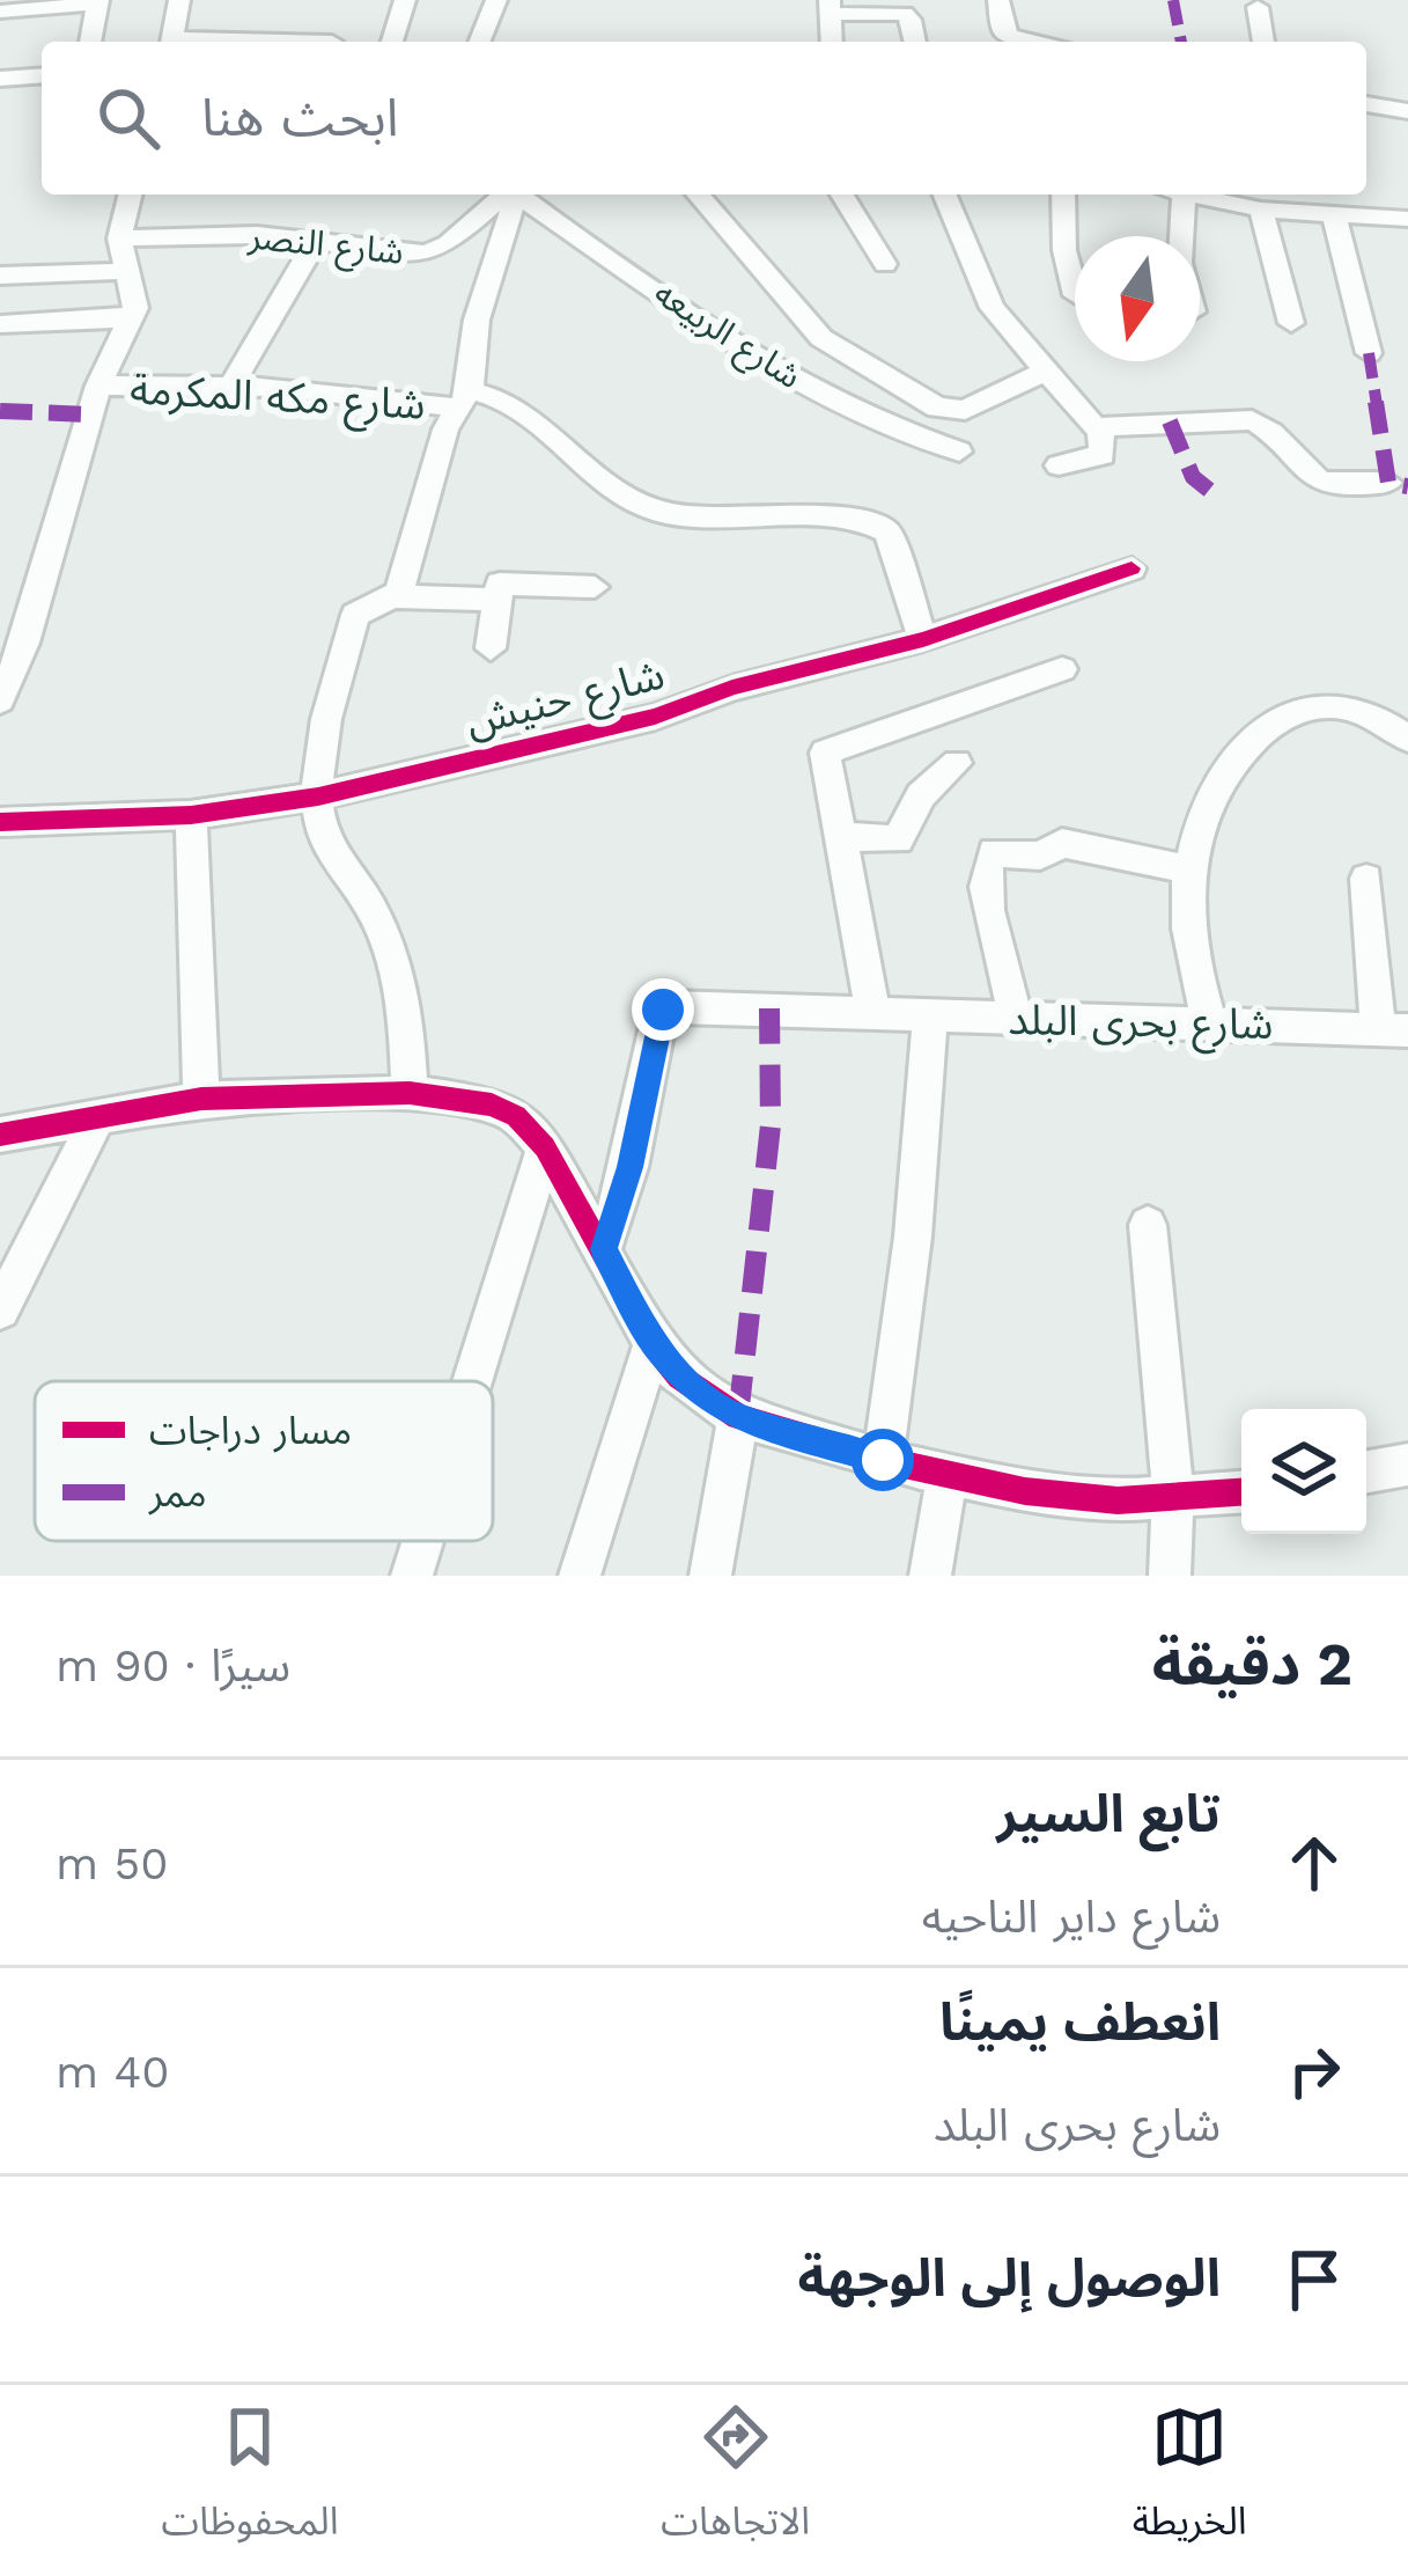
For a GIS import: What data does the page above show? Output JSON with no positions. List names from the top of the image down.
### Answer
{
  "streets": {
    "street": [
      "شارع النصر",
      "شارع الربيعه",
      "شارع مكه المكرمة",
      "شارع حنيش",
      "شارع بحرى البلد"
    ]
  },
  "crossings": [
    ["شارع مكه المكرمة", "شارع حنيش"]
  ],
  "legend": ["مسار دراجات", "ممر"],
  "north": "bottom",
  "page": {
    "search": "ابحث هنا",
    "heading": ["2 دقيقة", "سيرًا · 90 m"],
    "list": [
      ["تابع السير", "شارع داير الناحيه", "50 m"],
      ["انعطف يمينًا", "شارع بحرى البلد", "40 m"],
      "الوصول إلى الوجهة"
    ],
    "nav": ["الخريطة", "الاتجاهات", "المحفوظات"]
  }
}
